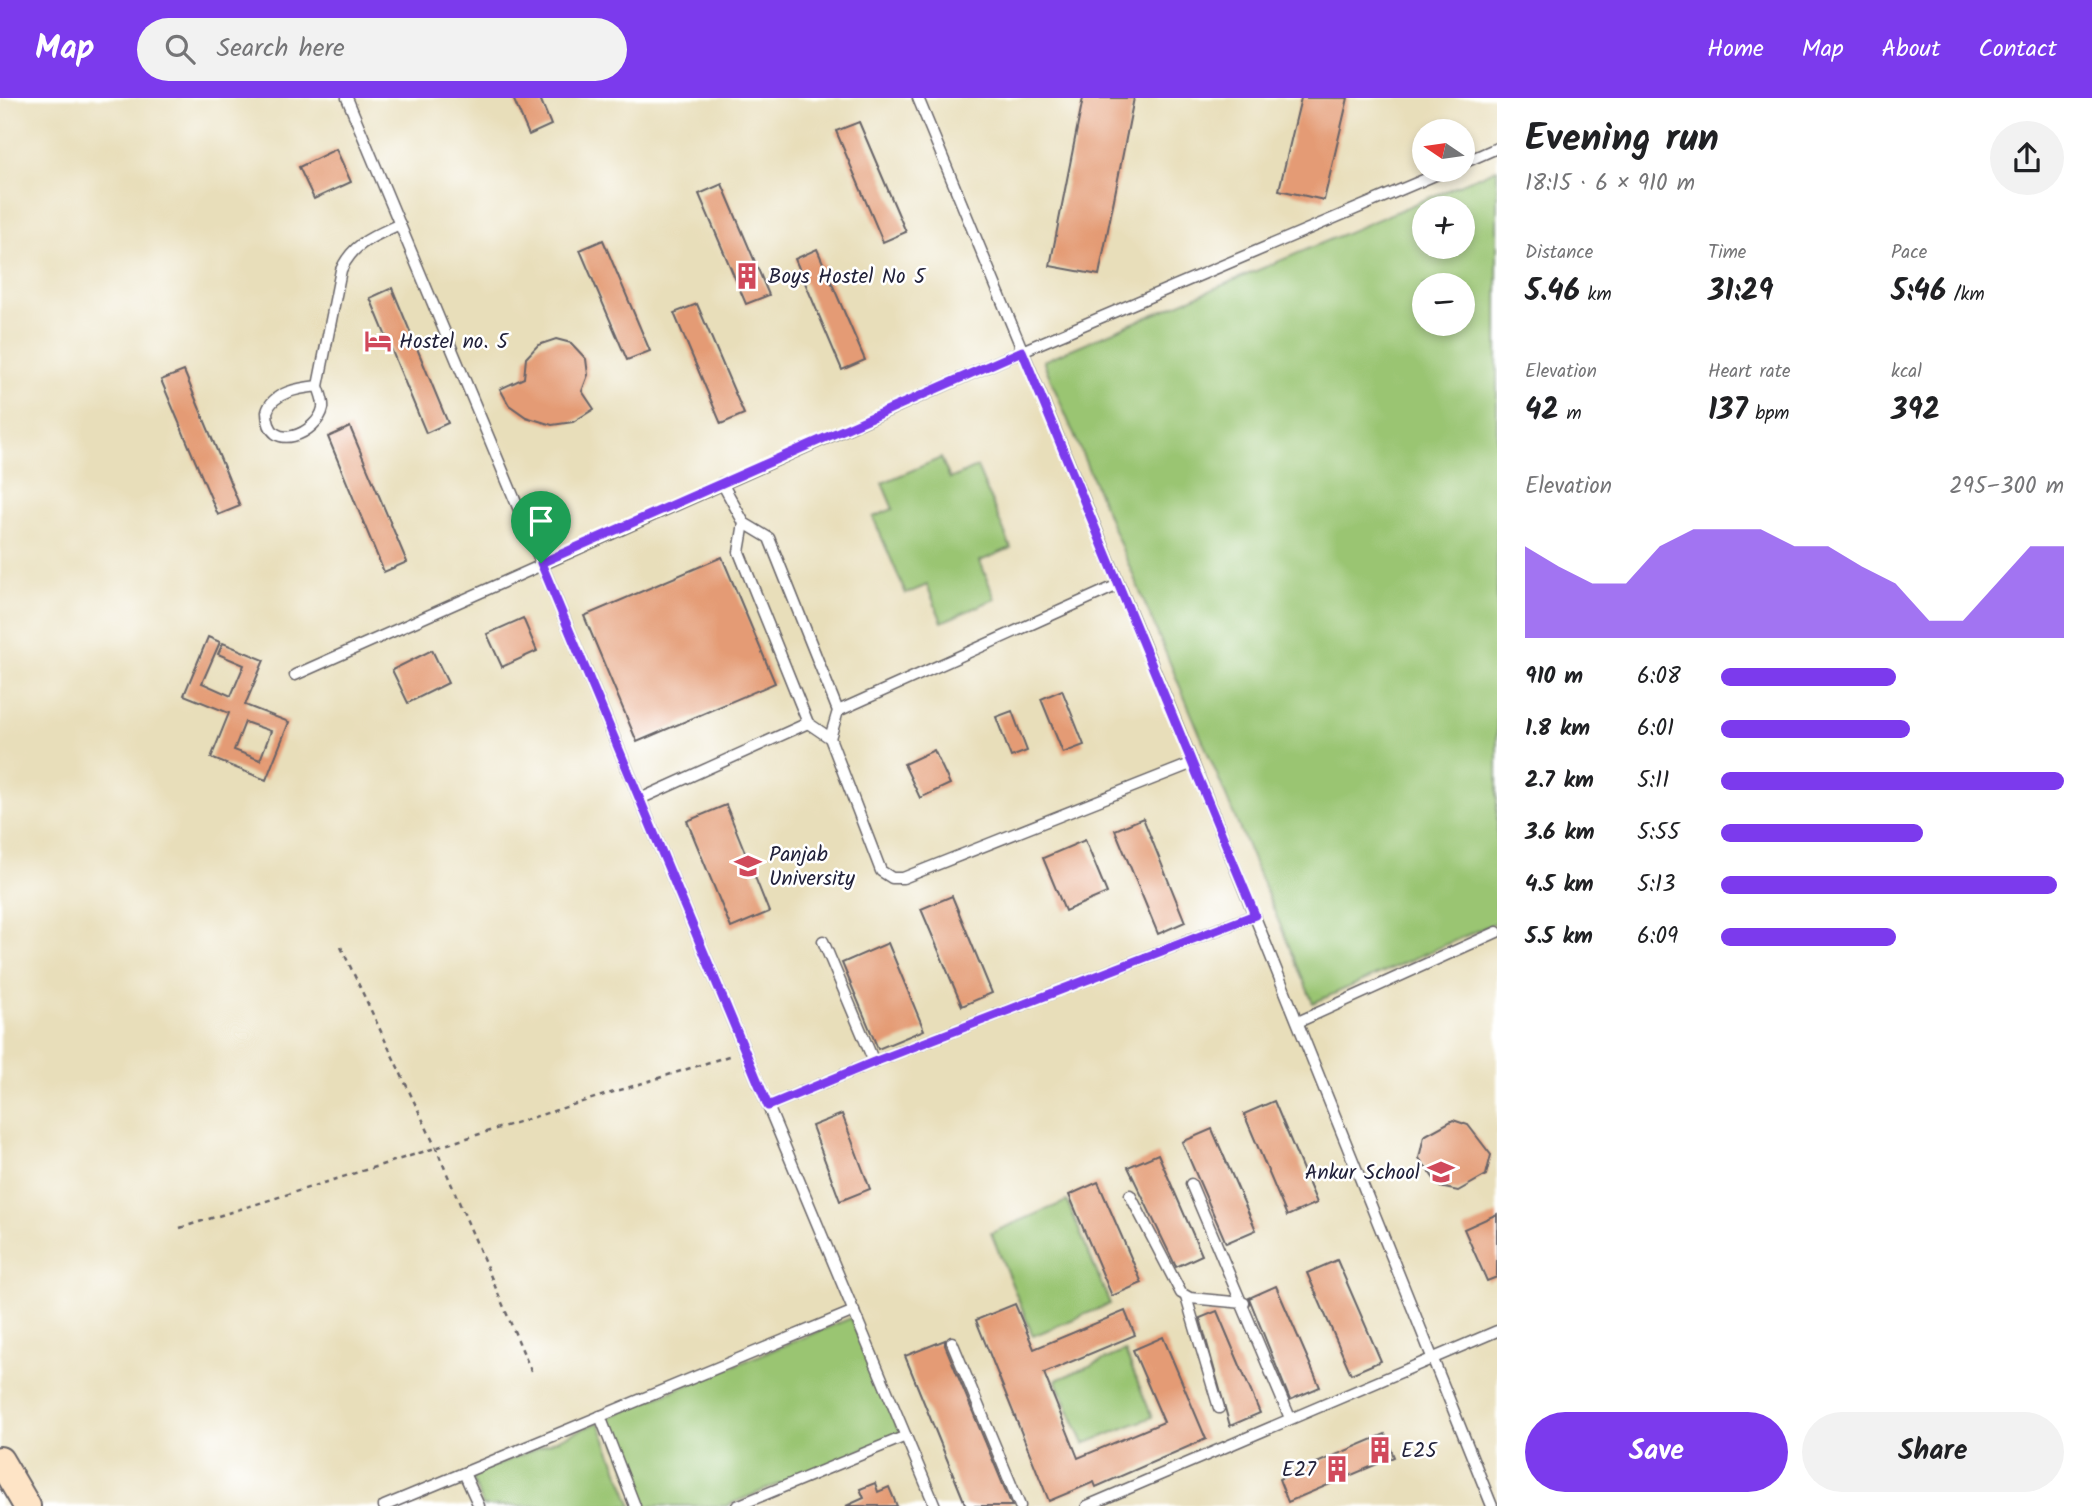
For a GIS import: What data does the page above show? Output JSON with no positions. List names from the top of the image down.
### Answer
{
  "places": {
    "building": ["Boys Hostel No 5", "E25", "E27"],
    "hotel": ["Hostel no. 5"],
    "school or university": ["Panjab University", "Ankur School"]
  },
  "north": "left",
  "page": {
    "header": "Map",
    "search": "Search here",
    "nav": [
      "Home",
      "Map",
      "About",
      "Contact"
    ],
    "heading": ["Evening run", "18:15 · 6 × 910 m"],
    "map_buttons": ["+", "−"],
    "stats": [
      ["Distance", "5.46 km"],
      ["Time", "31:29"],
      ["Pace", "5:46 /km"],
      ["Elevation", "42 m"],
      ["Heart rate", "137 bpm"],
      ["kcal", "392"]
    ],
    "chart": ["Elevation", "295–300 m"],
    "list": [
      {
        "name": "910 m",
        "note": "6:08"
      },
      {
        "name": "1.8 km",
        "note": "6:01"
      },
      {
        "name": "2.7 km",
        "note": "5:11"
      },
      {
        "name": "3.6 km",
        "note": "5:55"
      },
      {
        "name": "4.5 km",
        "note": "5:13"
      },
      {
        "name": "5.5 km",
        "note": "6:09"
      }
    ],
    "buttons": ["Save", "Share"]
  }
}
